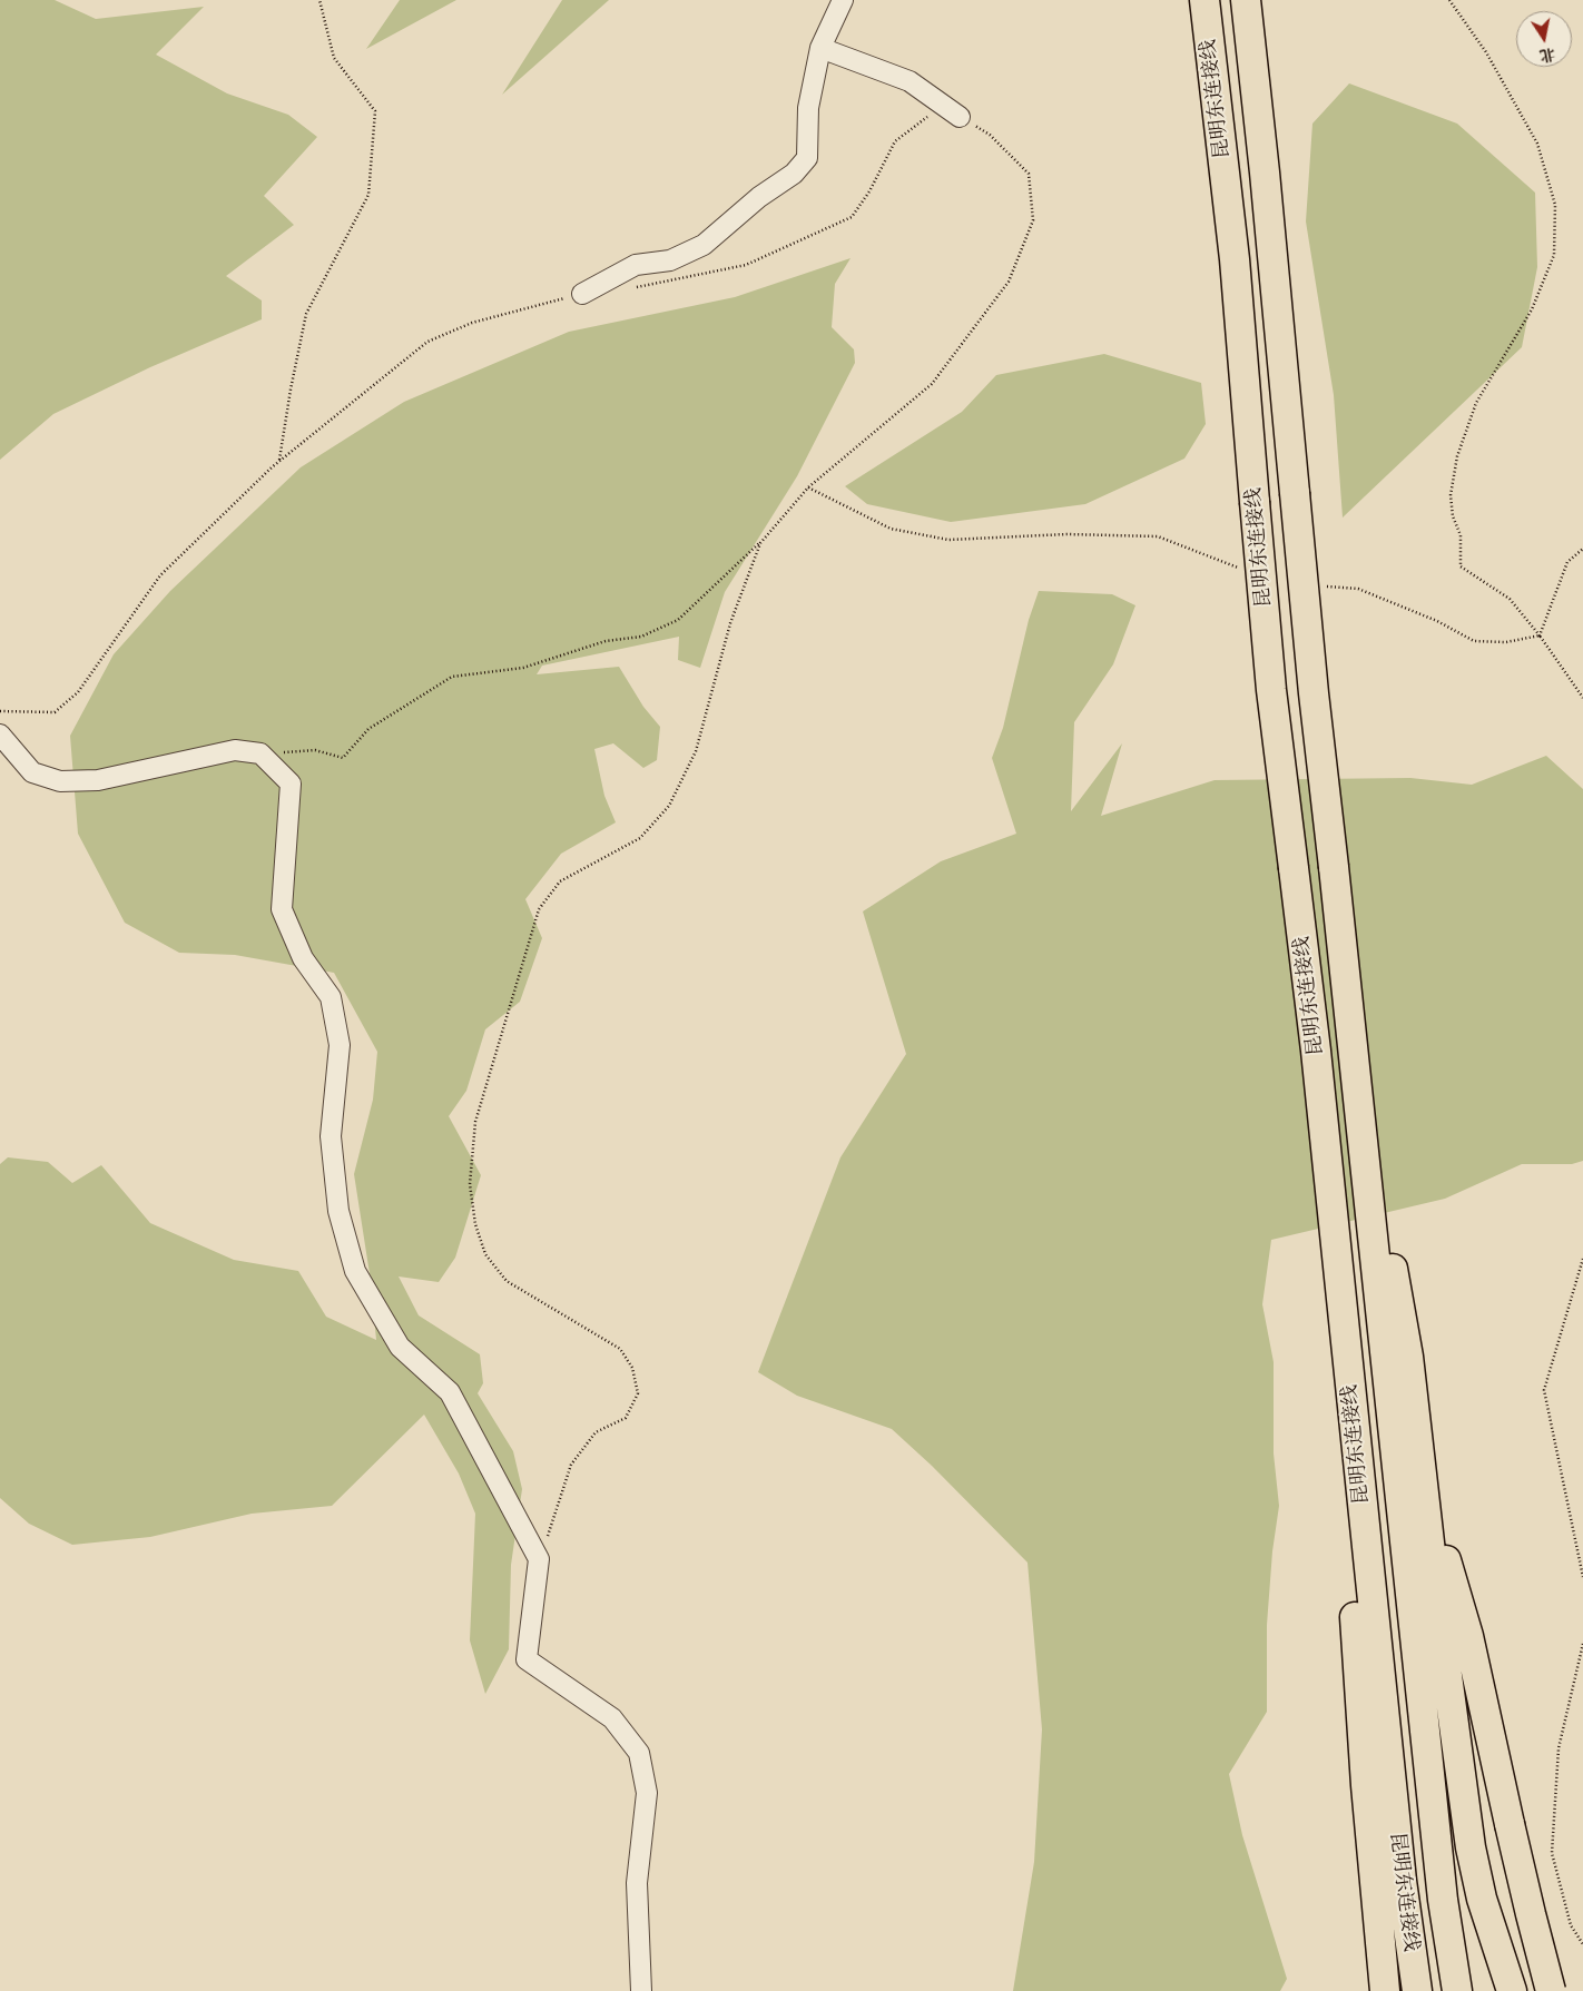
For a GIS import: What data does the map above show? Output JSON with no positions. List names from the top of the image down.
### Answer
{
  "streets": {
    "highway": ["昆明东连接线"]
  },
  "north": "bottom"
}
